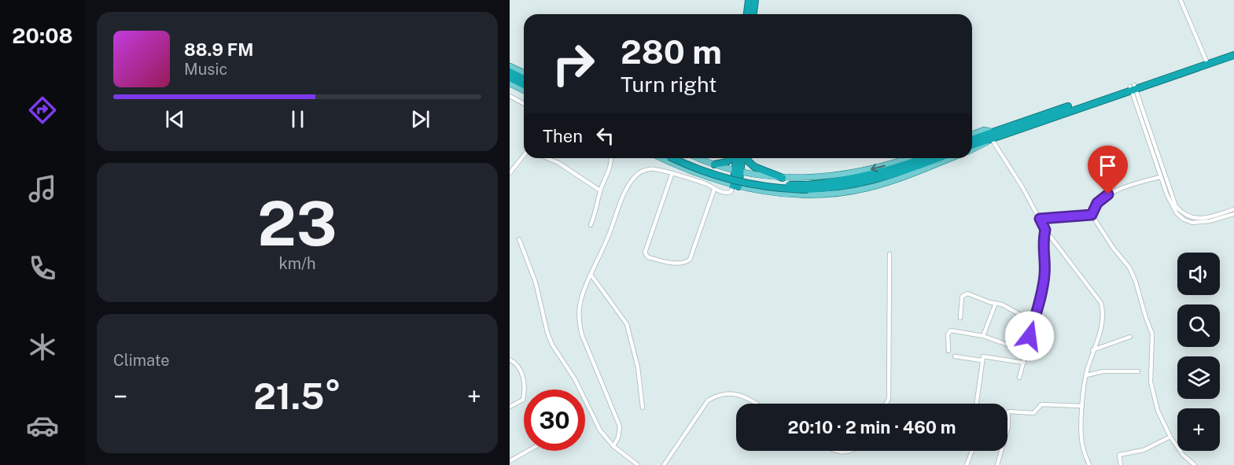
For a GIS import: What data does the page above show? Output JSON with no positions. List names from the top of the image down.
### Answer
{
  "page": {
    "tabs": "20:08",
    "turn": ["280 m", "Turn right"],
    "song": ["88.9 FM", "Music"],
    "then": "Then",
    "tile": [
      ["23", "km/h"],
      "Climate"
    ],
    "map_buttons": "+",
    "heat": ["−", "21.5°", "+"],
    "limit": "30",
    "trip": "20:10 · 2 min · 460 m"
  }
}
